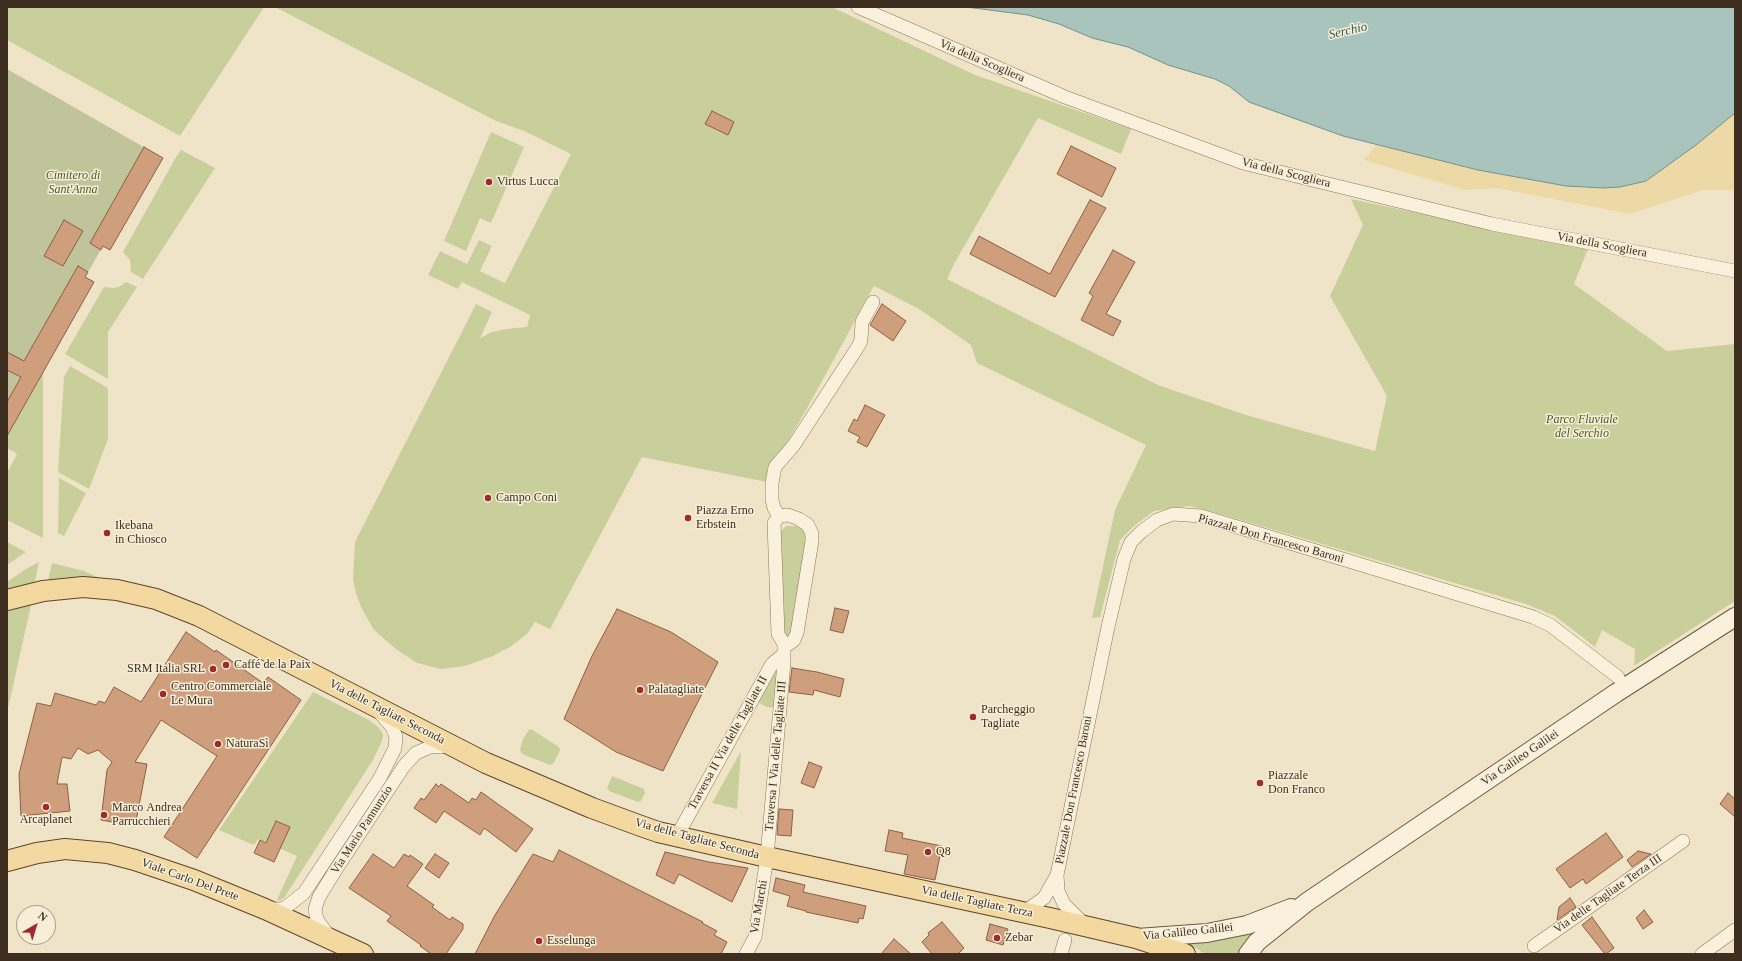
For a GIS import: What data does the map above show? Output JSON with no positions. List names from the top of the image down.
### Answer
{
  "streets": {
    "main road": [
      "Via delle Tagliate Seconda",
      "Via Galileo Galilei",
      "Viale Carlo Del Prete",
      "Via delle Tagliate Terza"
    ],
    "street": [
      "Via della Scogliera",
      "Piazzale Don Francesco Baroni",
      "Traversa II Via delle Tagliate II",
      "Traversa I Via delle Tagliate III",
      "Via Mario Pannunzio",
      "Via delle Tagliate Terza III",
      "Via Marchi"
    ]
  },
  "crossings": [
    ["Piazzale Don Francesco Baroni", "Via Galileo Galilei"],
    ["Piazzale Don Francesco Baroni", "Via delle Tagliate Terza"],
    ["Via delle Tagliate Seconda", "Traversa II Via delle Tagliate II"],
    ["Via delle Tagliate Seconda", "Traversa I Via delle Tagliate III"],
    ["Via delle Tagliate Seconda", "Via Mario Pannunzio"],
    ["Via delle Tagliate Seconda", "Via delle Tagliate Terza"],
    ["Via delle Tagliate Seconda", "Via Marchi"],
    ["Traversa II Via delle Tagliate II", "Traversa I Via delle Tagliate III"],
    ["Traversa I Via delle Tagliate III", "Via delle Tagliate Terza"],
    ["Traversa I Via delle Tagliate III", "Via Marchi"],
    ["Via Galileo Galilei", "Via delle Tagliate Terza"],
    ["Via Mario Pannunzio", "Viale Carlo Del Prete"],
    ["Via delle Tagliate Terza", "Via Marchi"]
  ],
  "water": ["Serchio"],
  "parks": ["Cimitero di Sant'Anna", "Parco Fluviale del Serchio"],
  "places": [
    "Virtus Lucca",
    "Campo Coni",
    "Piazza Erno Erbstein",
    "Ikebana in Chiosco",
    "Caffé de la Paix",
    "SRM Italia SRL",
    "Palatagliate",
    "Centro Commerciale Le Mura",
    "Parcheggio Tagliate",
    "NaturaSì",
    "Piazzale Don Franco",
    "Arcaplanet",
    "Marco Andrea Parrucchieri",
    "Q8",
    "Zebar",
    "Esselunga"
  ],
  "north": "top right"
}
